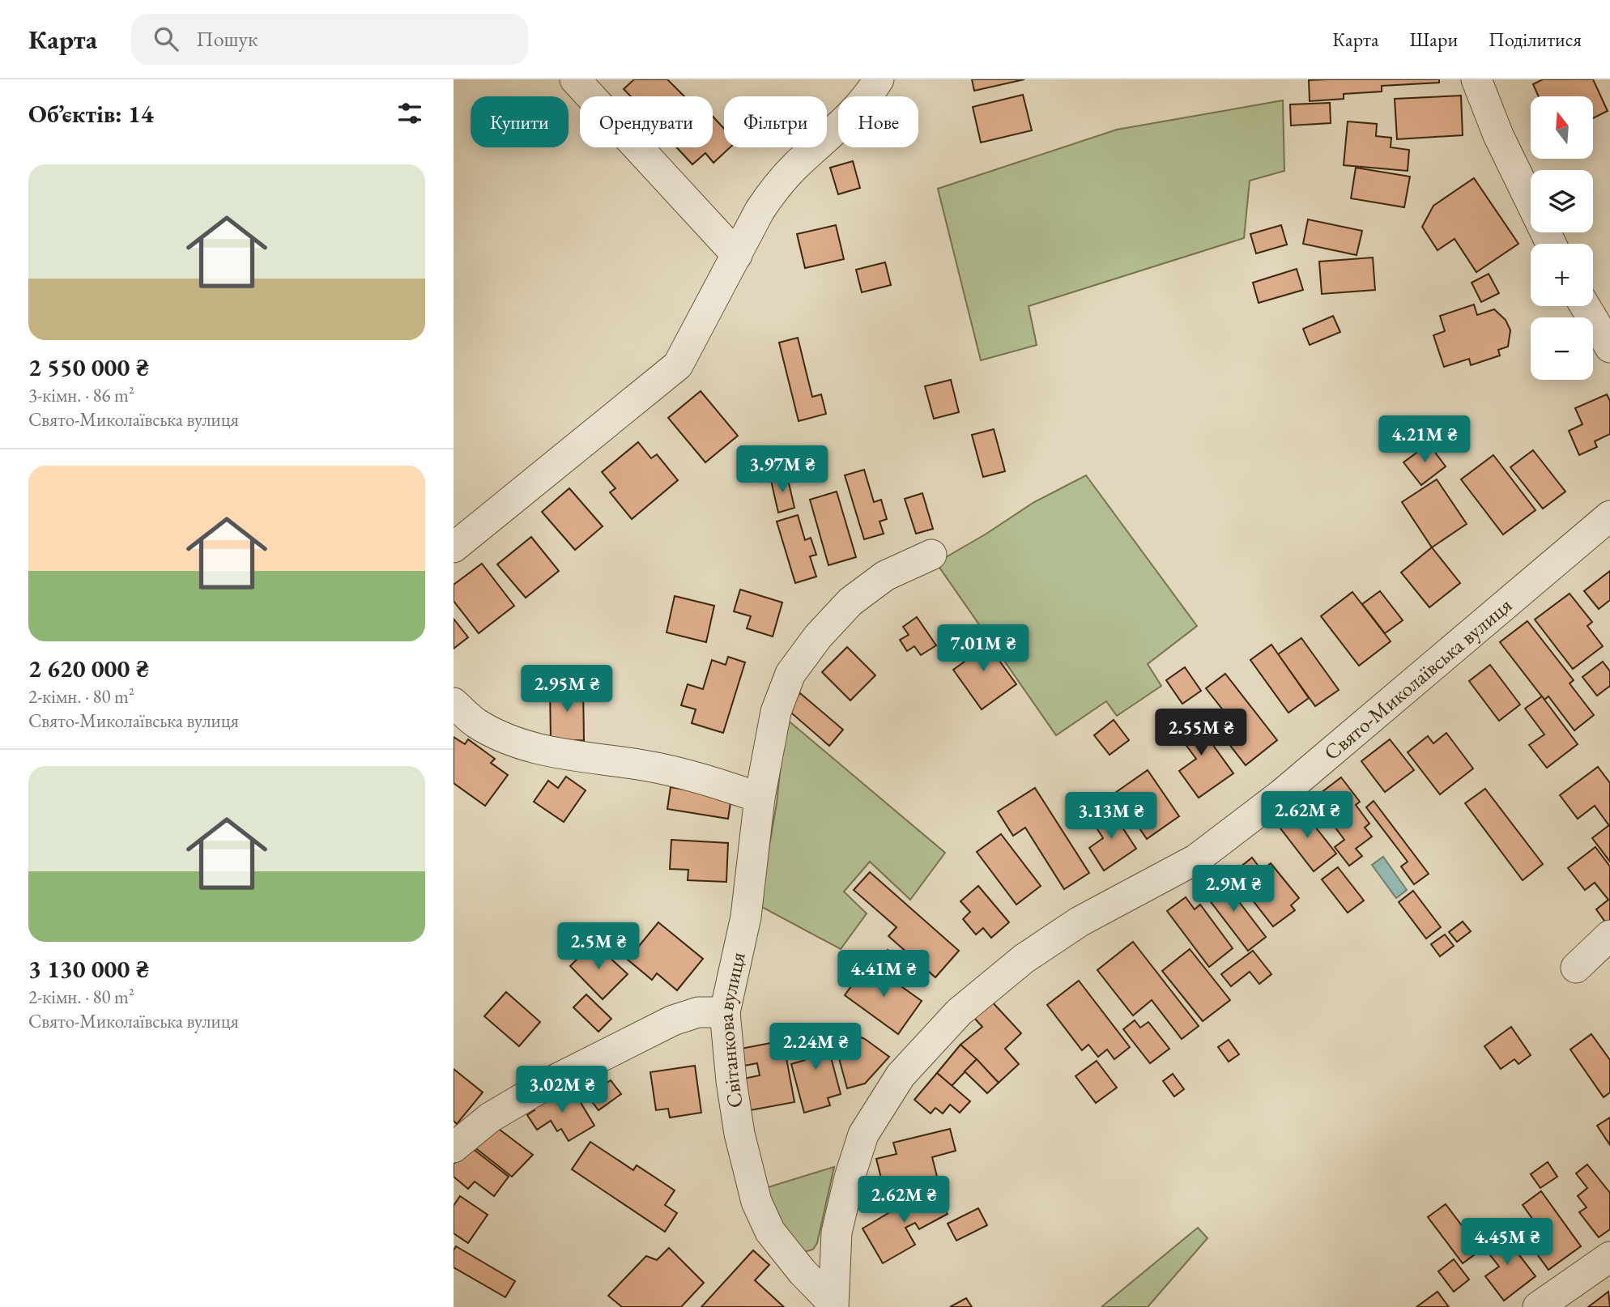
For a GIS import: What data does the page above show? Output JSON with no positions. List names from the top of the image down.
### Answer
{
  "streets": {
    "street": ["Свято-Миколаївська вулиця", "Світанкова вулиця"]
  },
  "crossings": [
    ["Свято-Миколаївська вулиця", "Світанкова вулиця"]
  ],
  "north": "top",
  "page": {
    "header": "Карта",
    "search": "Пошук",
    "nav": ["Карта", "Шари", "Поділитися"],
    "heading": "Об’єктів: 14",
    "map_buttons": ["+", "−"],
    "chip": [
      "Купити",
      "Орендувати",
      "Фільтри",
      "Нове"
    ],
    "list": [
      {
        "name": "2 550 000 ₴",
        "note": "3-кімн. · 86 m² · Свято-Миколаївська вулиця"
      },
      {
        "name": "2 620 000 ₴",
        "note": "2-кімн. · 80 m² · Свято-Миколаївська вулиця"
      },
      {
        "name": "3 130 000 ₴",
        "note": "2-кімн. · 80 m² · Свято-Миколаївська вулиця"
      }
    ],
    "price": [
      "4.21M ₴",
      "3.97M ₴",
      "7.01M ₴",
      "2.95M ₴",
      "2.55M ₴",
      "2.62M ₴",
      "3.13M ₴",
      "2.9M ₴",
      "2.5M ₴",
      "4.41M ₴",
      "2.24M ₴",
      "3.02M ₴",
      "2.62M ₴",
      "4.45M ₴"
    ]
  }
}
